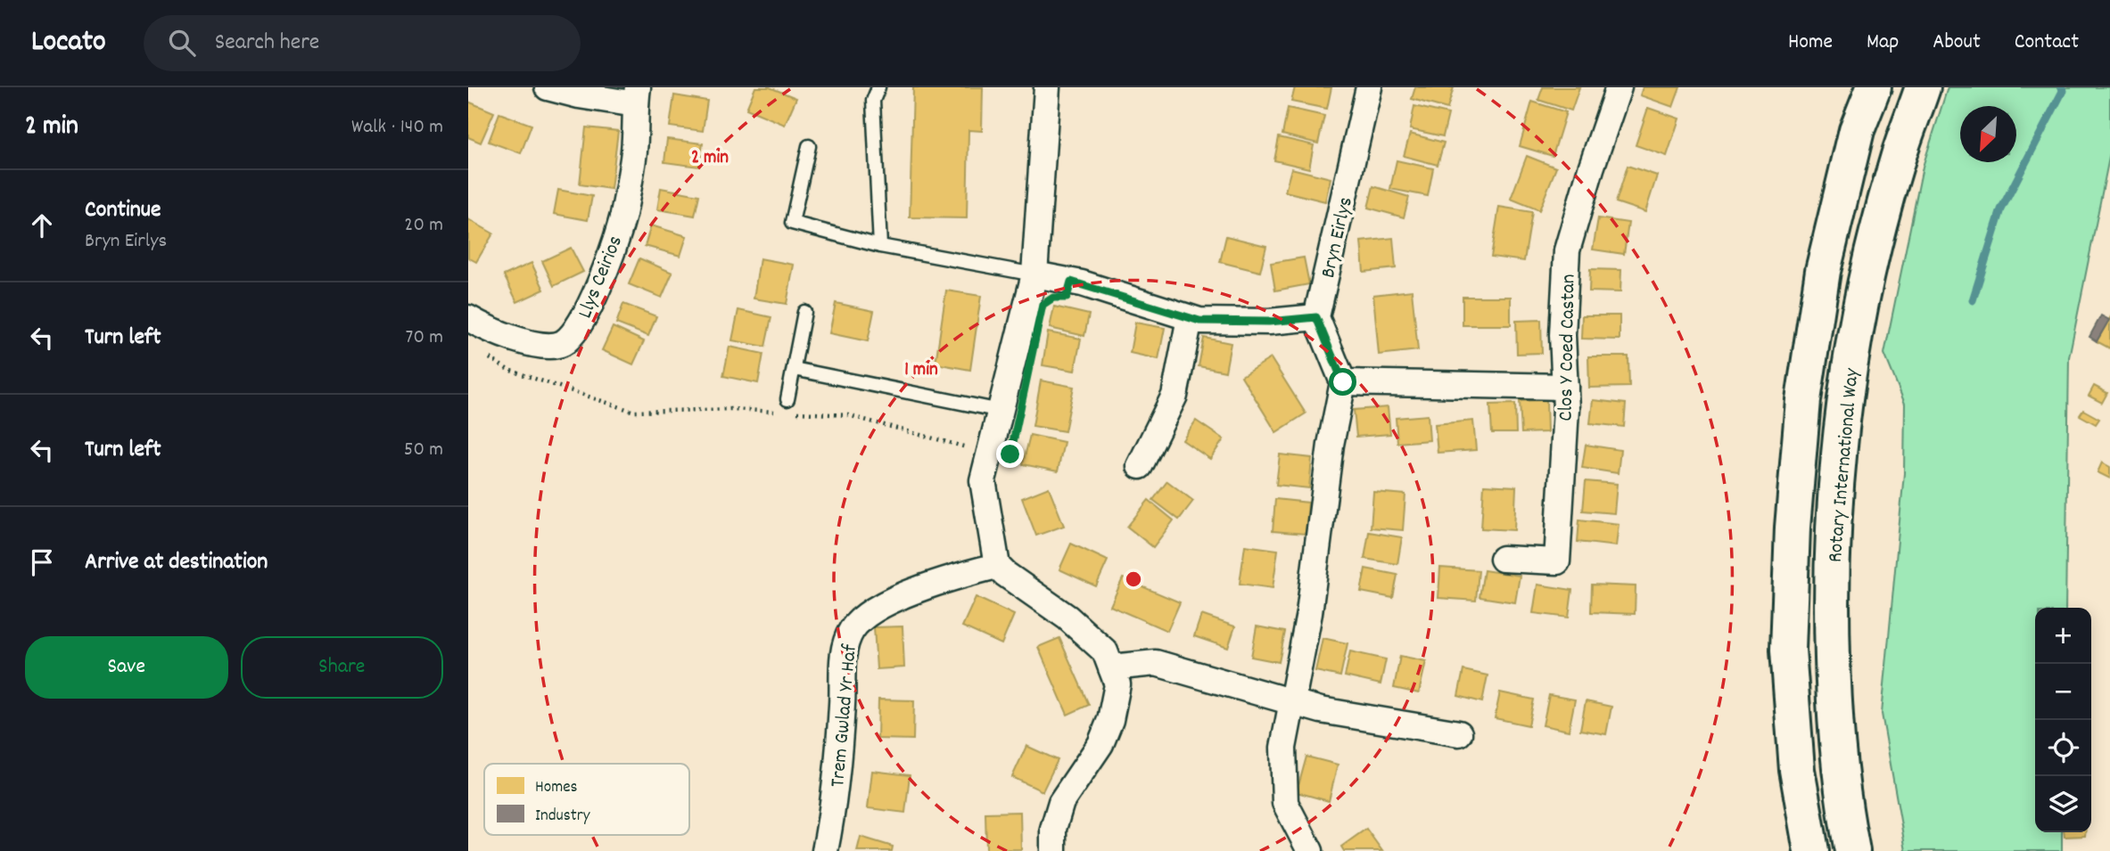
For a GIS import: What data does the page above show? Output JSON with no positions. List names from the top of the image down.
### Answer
{
  "streets": {
    "main road": ["Rotary International Way"],
    "street": [
      "Bryn Eirlys",
      "Llys Ceirios",
      "Clos Y Coed Castan",
      "Trem Gwlad Yr Haf"
    ]
  },
  "legend": ["Homes", "Industry"],
  "north": "bottom left",
  "page": {
    "header": "Locato",
    "search": "Search here",
    "nav": [
      "Home",
      "Map",
      "About",
      "Contact"
    ],
    "heading": ["2 min", "Walk · 140 m"],
    "list": [
      ["Continue", "Bryn Eirlys", "20 m"],
      ["Turn left", "70 m"],
      ["Turn left", "50 m"],
      "Arrive at destination"
    ],
    "map_buttons": ["+", "−"],
    "buttons": ["Save", "Share"]
  },
  "rings": ["2 min", "1 min"]
}
